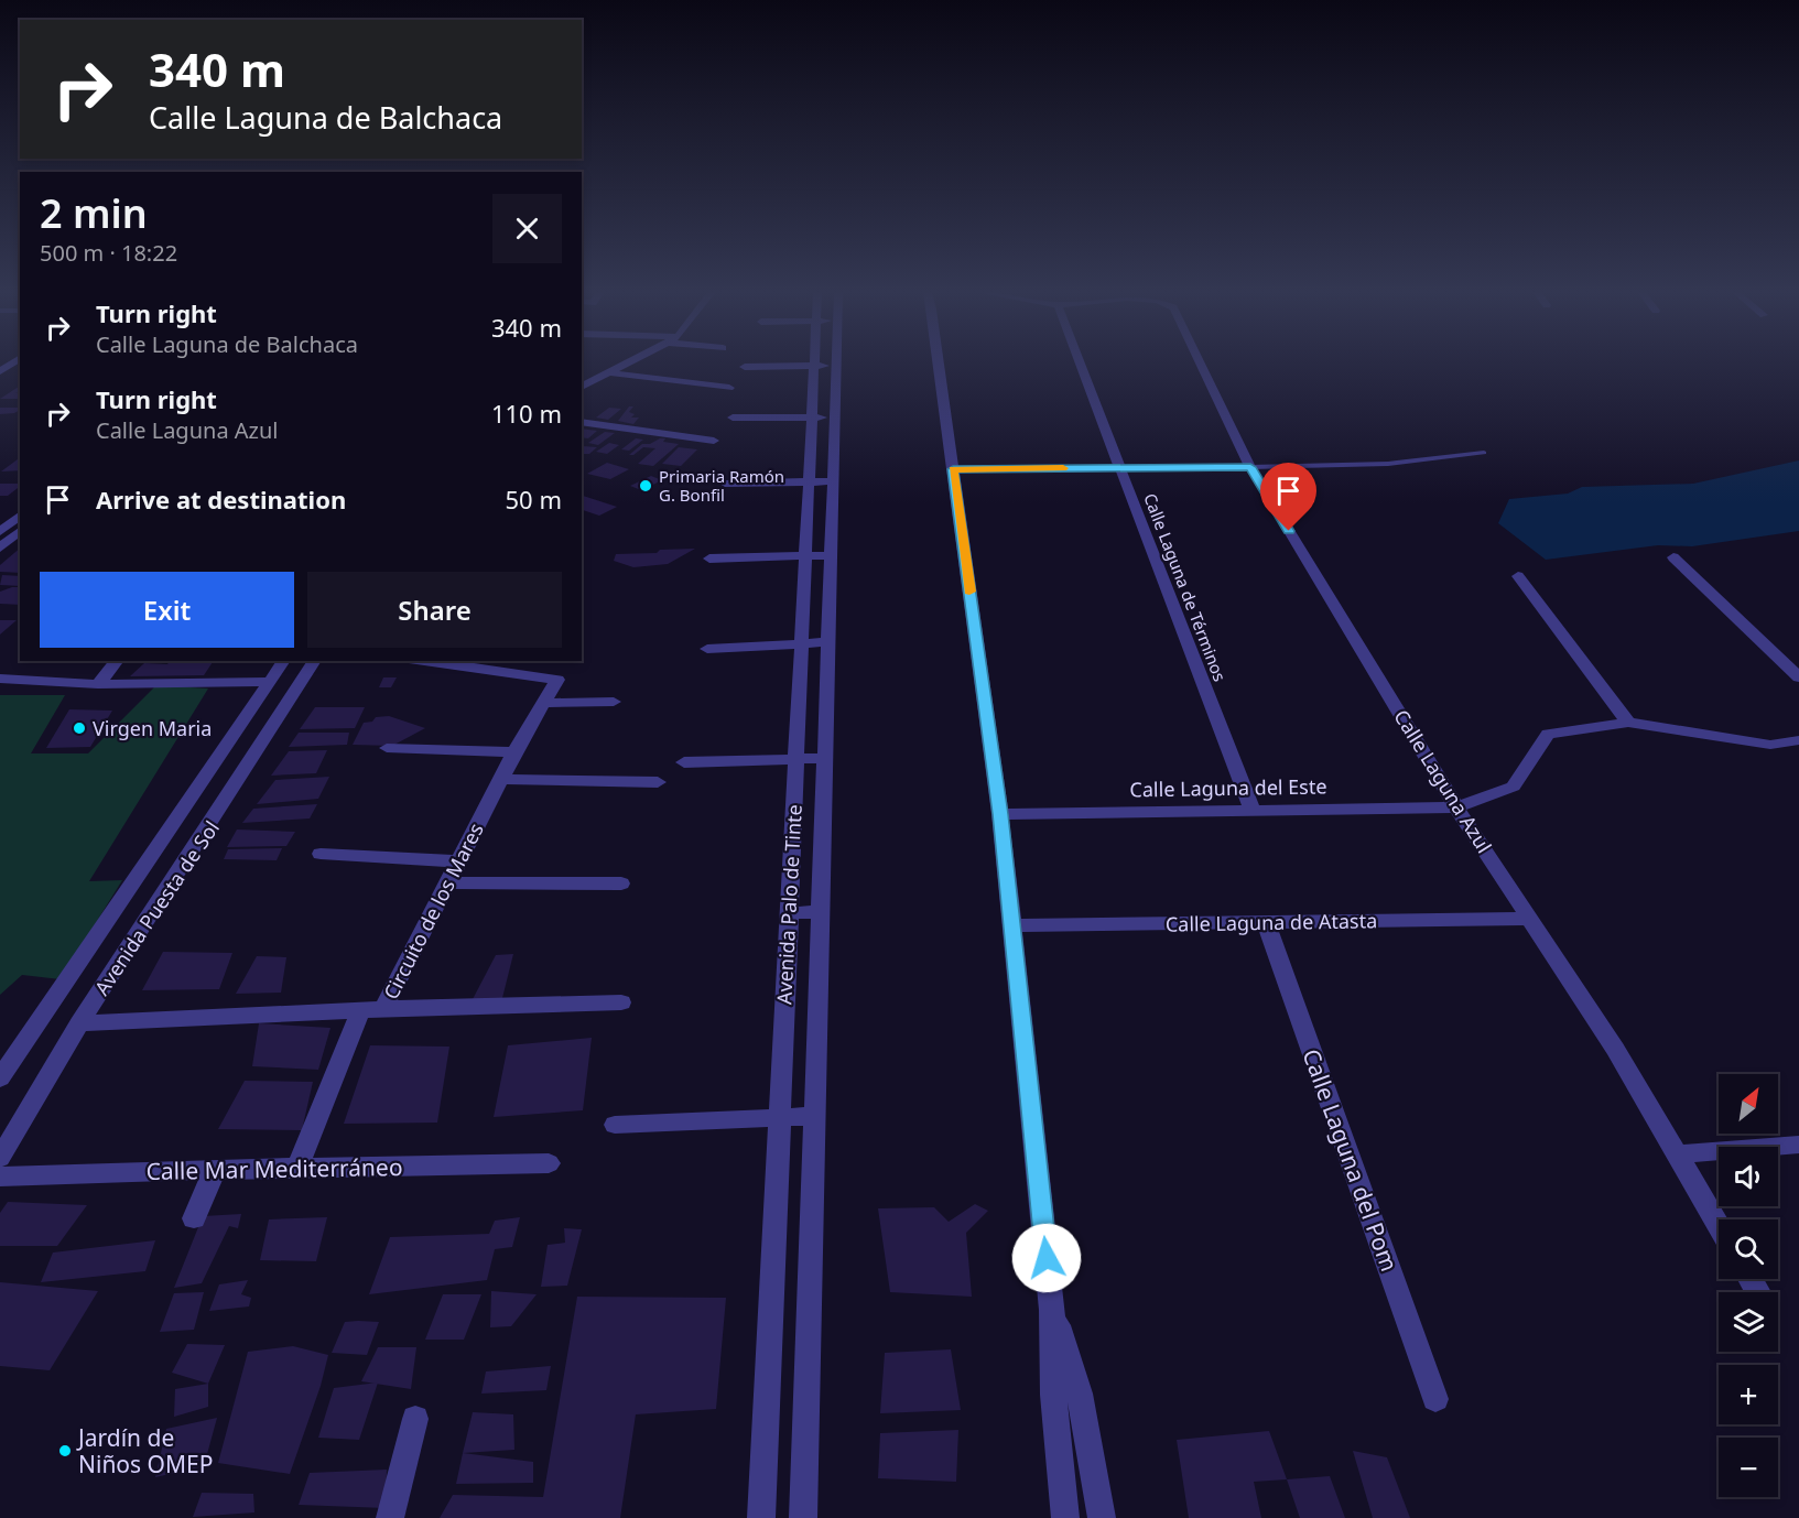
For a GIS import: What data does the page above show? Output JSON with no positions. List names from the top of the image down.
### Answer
{
  "streets": {
    "street": [
      "Calle Laguna de Términos",
      "Calle Laguna Azul",
      "Calle Laguna del Este",
      "Avenida Palo de Tinte",
      "Avenida Puesta de Sol",
      "Circuito de los Mares",
      "Calle Laguna de Atasta",
      "Calle Laguna del Pom",
      "Calle Mar Mediterráneo"
    ]
  },
  "crossings": [
    ["Calle Laguna de Términos", "Calle Laguna del Este"],
    ["Calle Laguna Azul", "Calle Laguna del Este"],
    ["Calle Laguna Azul", "Calle Laguna de Atasta"],
    ["Avenida Puesta de Sol", "Circuito de los Mares"],
    ["Calle Laguna de Atasta", "Calle Laguna del Pom"]
  ],
  "places": ["Primaria Ramón G. Bonfil", "Virgen Maria", "Jardín de Niños OMEP"],
  "north": "top right",
  "page": {
    "turn": ["340 m", "Calle Laguna de Balchaca"],
    "heading": ["2 min", "500 m · 18:22"],
    "list": [
      {
        "name": "Turn right",
        "note": "Calle Laguna de Balchaca",
        "value": "340 m"
      },
      {
        "name": "Turn right",
        "note": "Calle Laguna Azul",
        "value": "110 m"
      },
      {
        "name": "Arrive at destination",
        "value": "50 m"
      }
    ],
    "buttons": ["Exit", "Share"],
    "map_buttons": ["+", "−"]
  }
}
